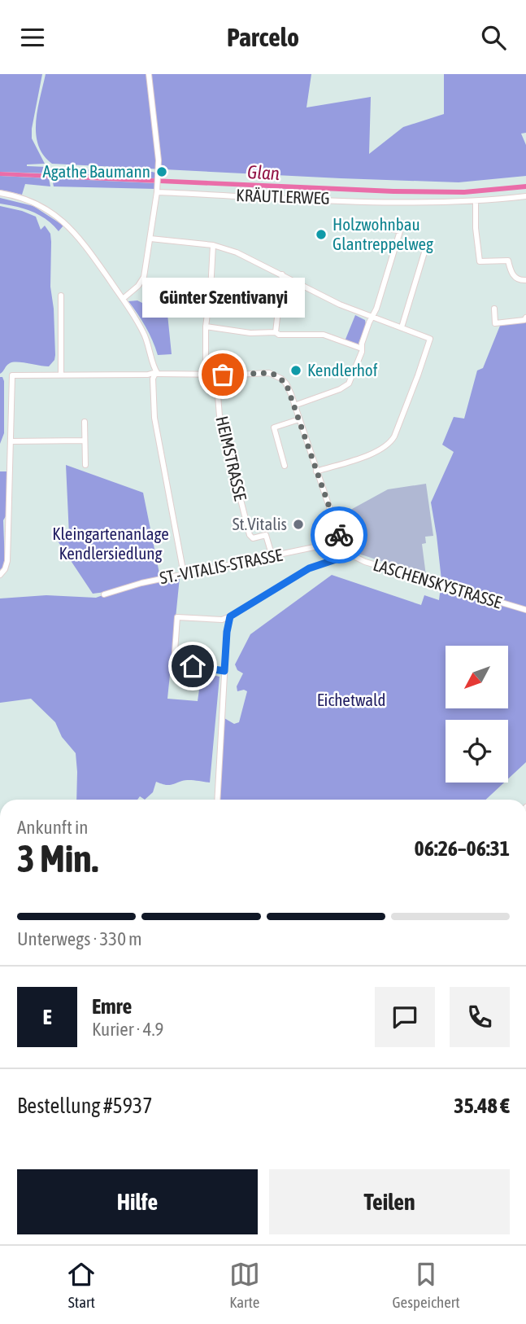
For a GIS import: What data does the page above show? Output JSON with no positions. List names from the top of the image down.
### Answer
{
  "streets": {
    "street": [
      "KRÄUTLERWEG",
      "HEIMSTRASSE",
      "ST.-VITALIS-STRASSE",
      "LASCHENSKYSTRASSE"
    ]
  },
  "crossings": [
    ["HEIMSTRASSE", "ST.-VITALIS-STRASSE"]
  ],
  "water": ["Glan"],
  "parks": ["Kleingartenanlage Kendlersiedlung", "Eichetwald"],
  "places": [
    "Agathe Baumann",
    "Holzwohnbau Glantreppelweg",
    "Kendlerhof",
    "Günter Szentivanyi",
    "St.Vitalis"
  ],
  "north": "bottom left",
  "page": {
    "header": "Parcelo",
    "bubble": "Günter Szentivanyi",
    "heading": ["3 Min.", "Ankunft in", "06:26–06:31"],
    "panel": [
      "Emre",
      "Kurier · 4.9",
      "Bestellung #5937",
      "35.48 €"
    ],
    "bar": "Unterwegs · 330 m",
    "round": "E",
    "buttons": ["Hilfe", "Teilen"],
    "tabs": ["Start", "Karte", "Gespeichert"]
  }
}
